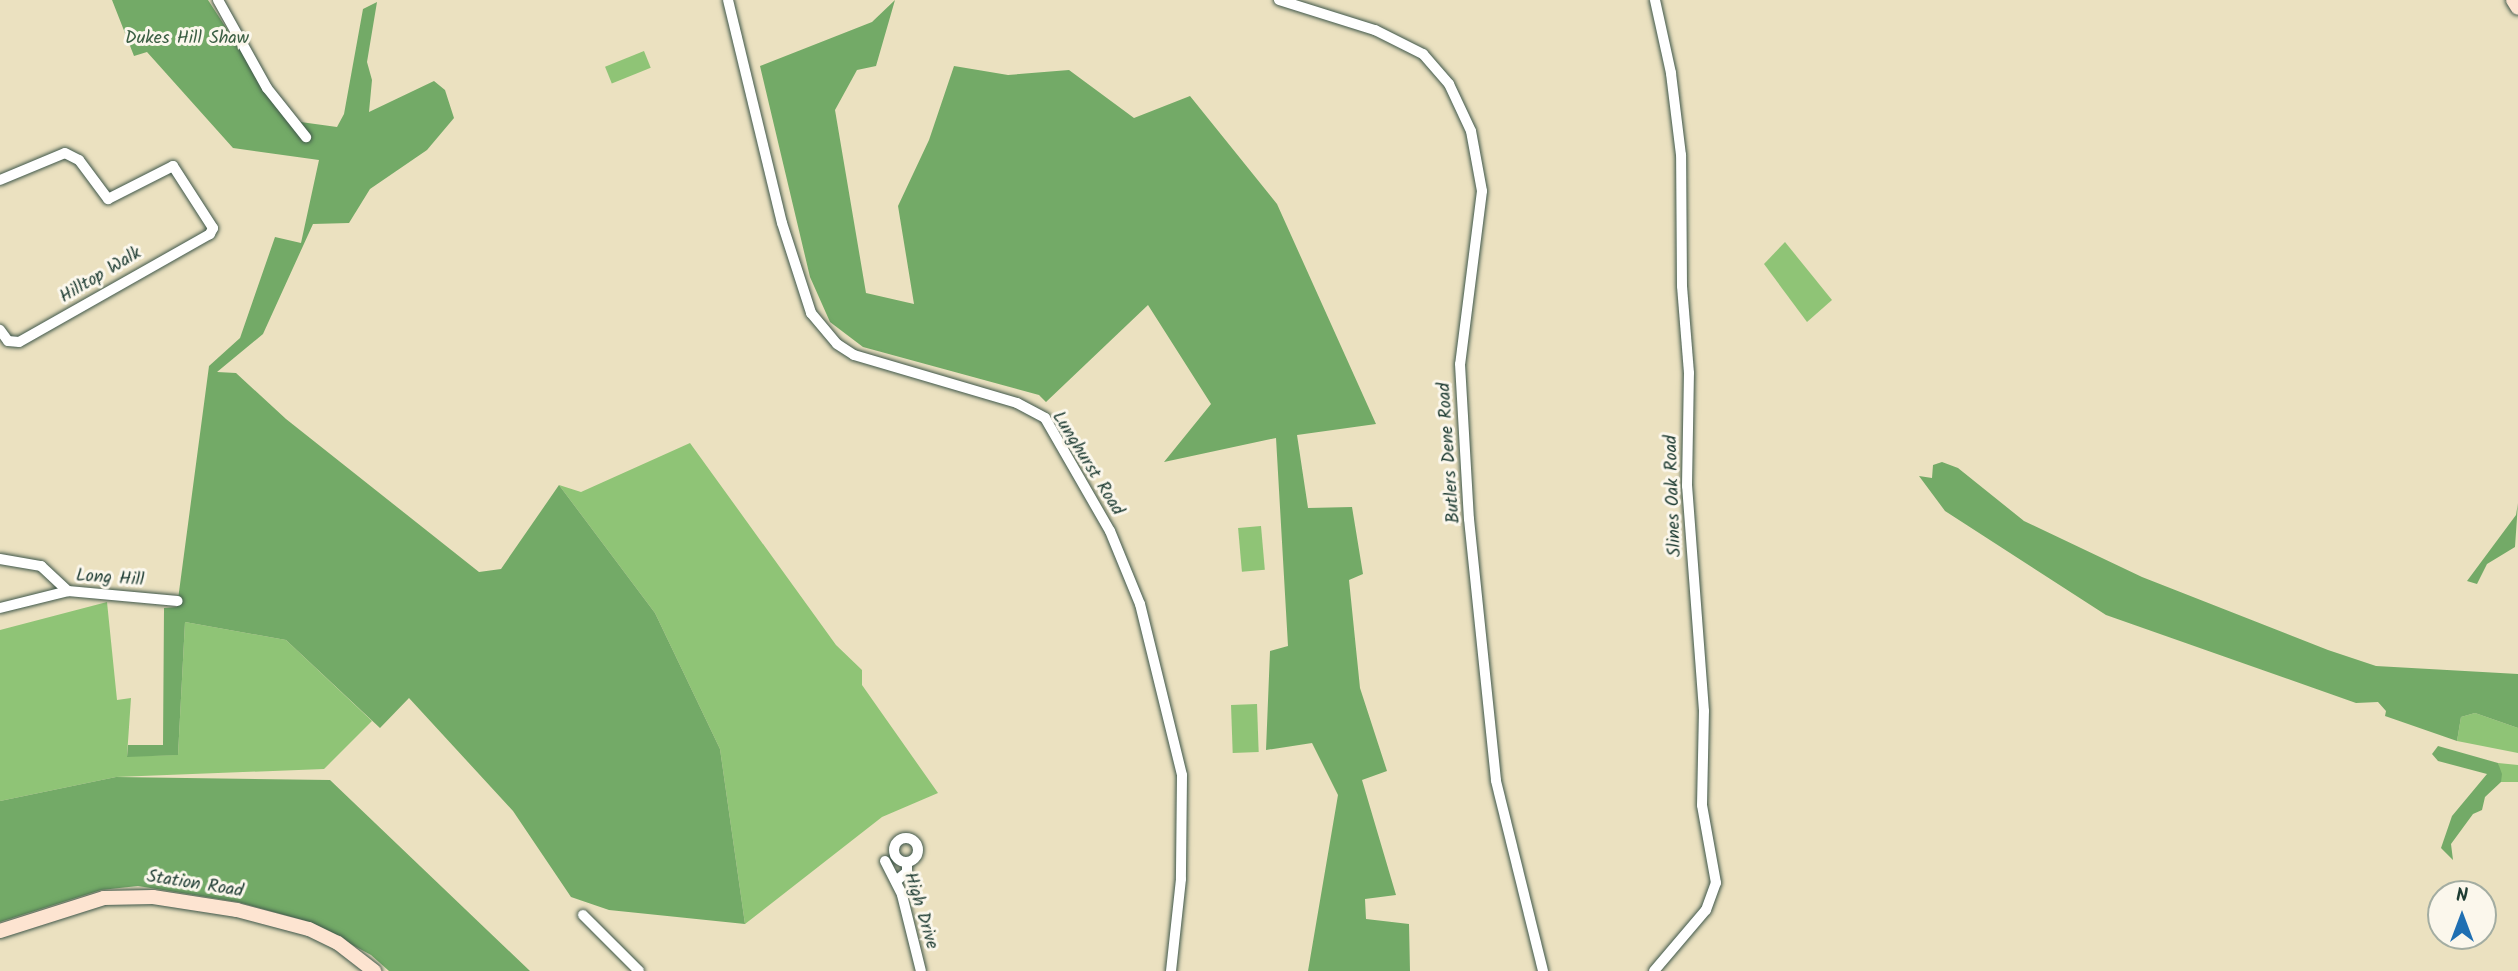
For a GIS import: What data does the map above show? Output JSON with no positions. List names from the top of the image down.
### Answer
{
  "streets": {
    "street": [
      "Hilltop Walk",
      "Butlers Dene Road",
      "Lunghurst Road",
      "Slines Oak Road",
      "Long Hill",
      "Station Road",
      "High Drive"
    ]
  },
  "parks": ["Dukes Hill Shaw"],
  "north": "top"
}
